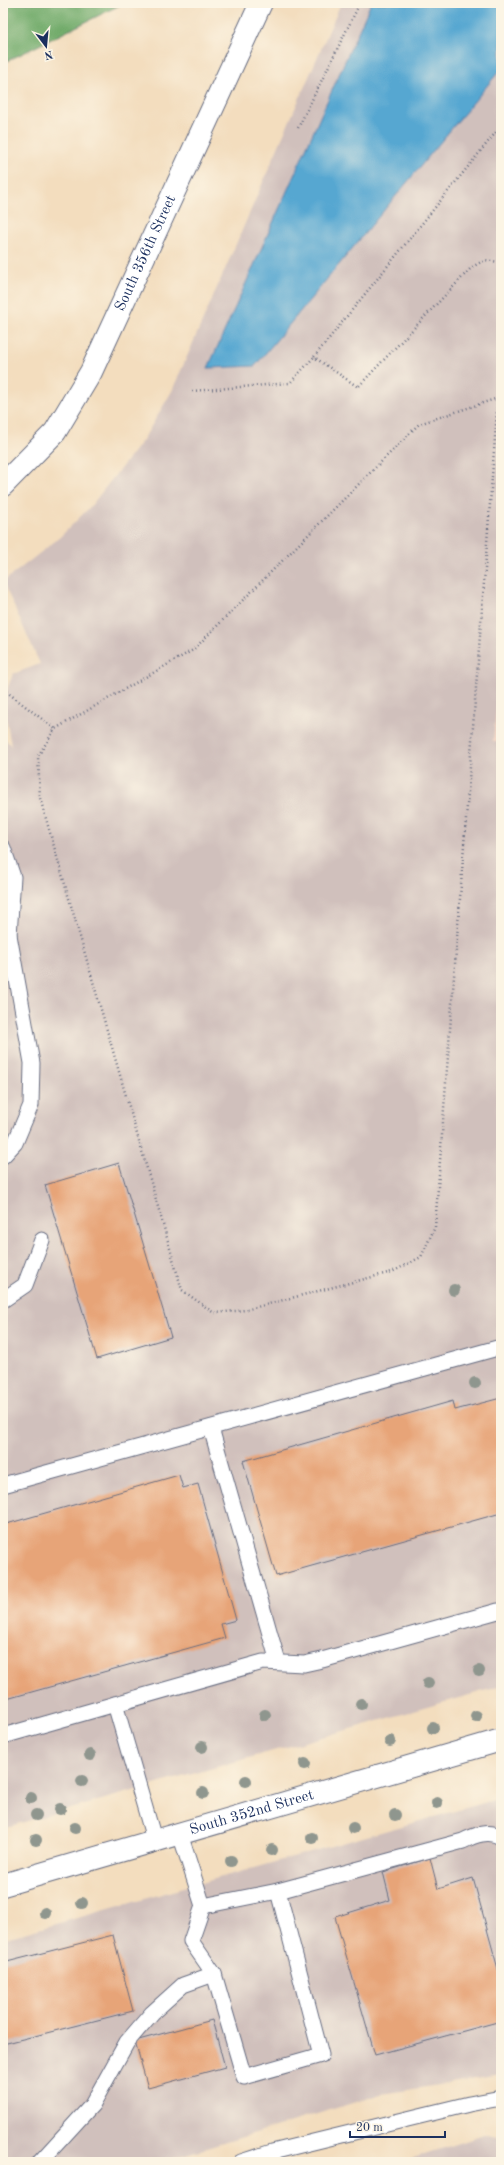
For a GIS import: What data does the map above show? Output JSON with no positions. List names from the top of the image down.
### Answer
{
  "streets": {
    "main road": ["South 356th Street", "South 352nd Street"]
  },
  "scale_bar": "20 m",
  "north": "bottom"
}
